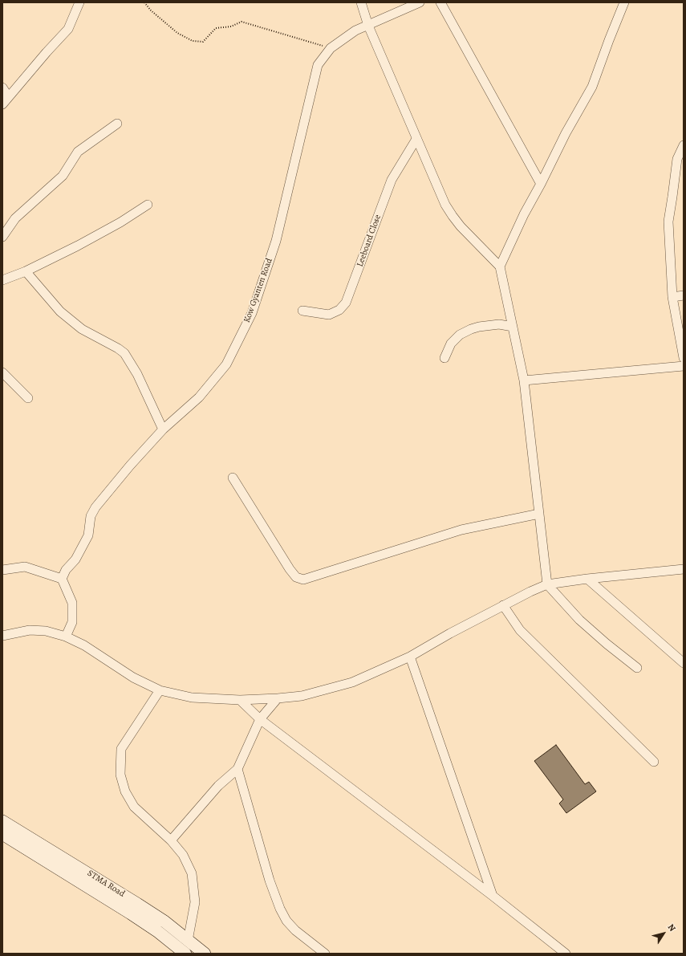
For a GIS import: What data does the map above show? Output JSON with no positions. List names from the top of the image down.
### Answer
{
  "streets": {
    "main road": ["STMA Road"],
    "street": ["Leeboard Close", "Kow Gyanten Road"]
  },
  "north": "top right"
}
